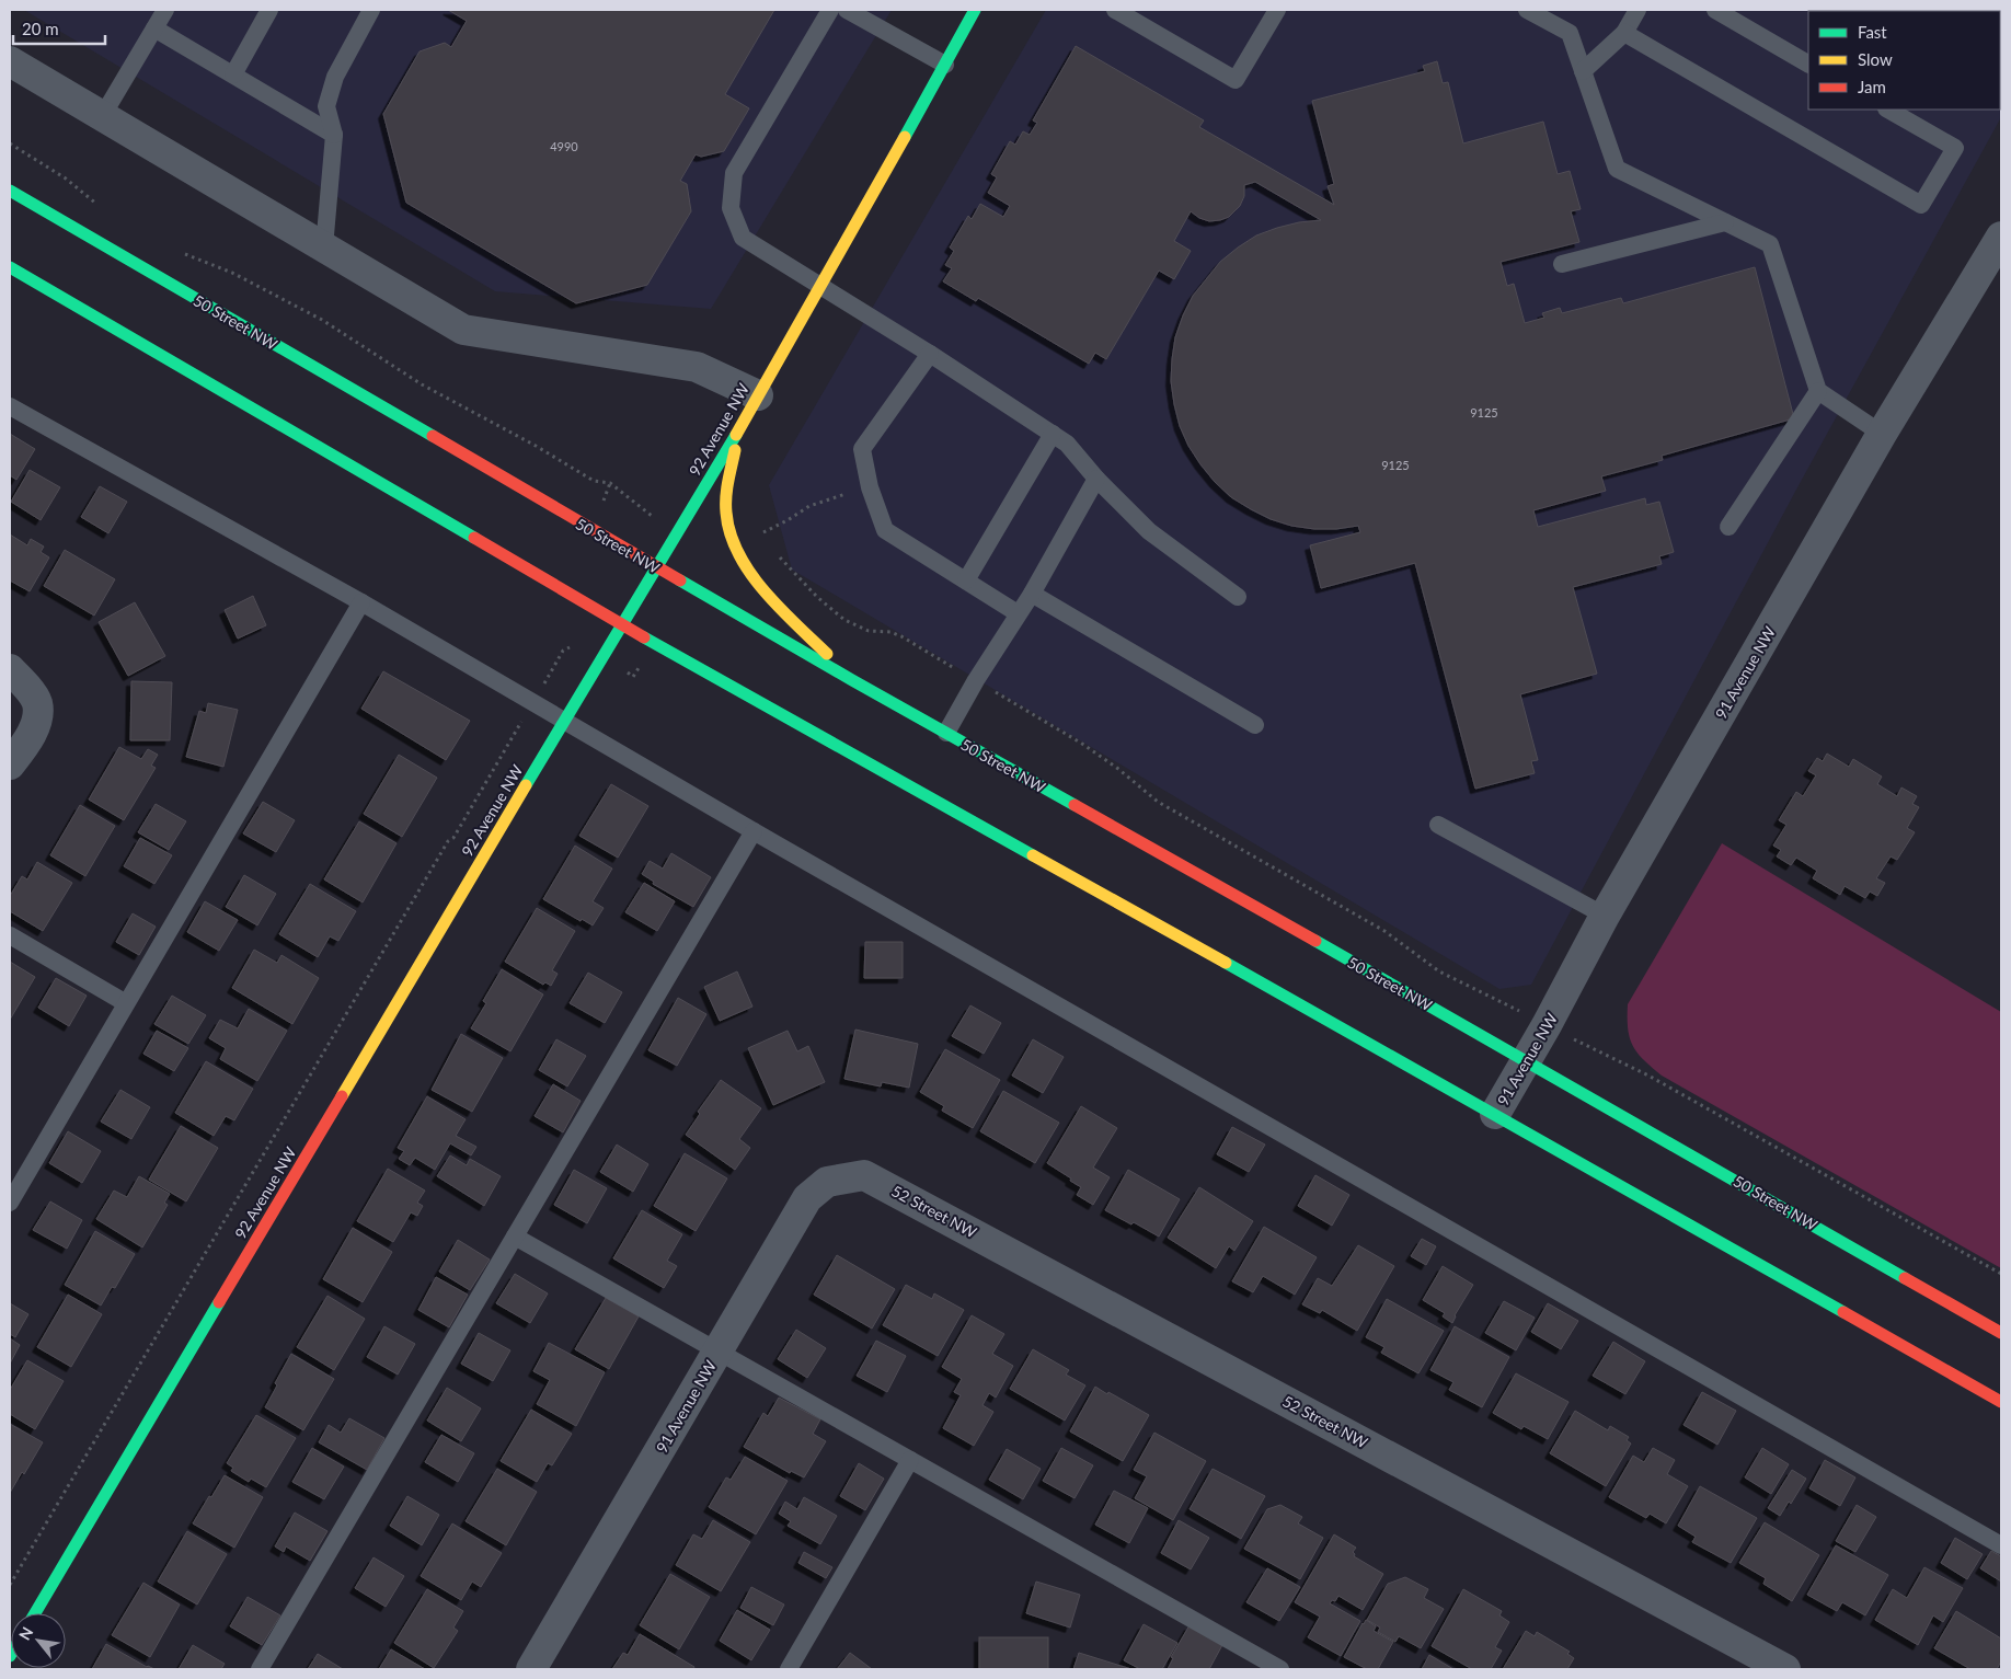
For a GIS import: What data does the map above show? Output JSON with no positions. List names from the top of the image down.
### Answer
{
  "streets": {
    "main road": ["50 Street NW", "92 Avenue NW"],
    "street": ["91 Avenue NW", "52 Street NW"]
  },
  "crossings": [
    ["50 Street NW", "92 Avenue NW"],
    ["50 Street NW", "91 Avenue NW"],
    ["91 Avenue NW", "52 Street NW"]
  ],
  "house_numbers": ["4990", "9125", "9125"],
  "legend": ["Fast", "Slow", "Jam"],
  "scale_bar": "20 m",
  "north": "top left"
}
